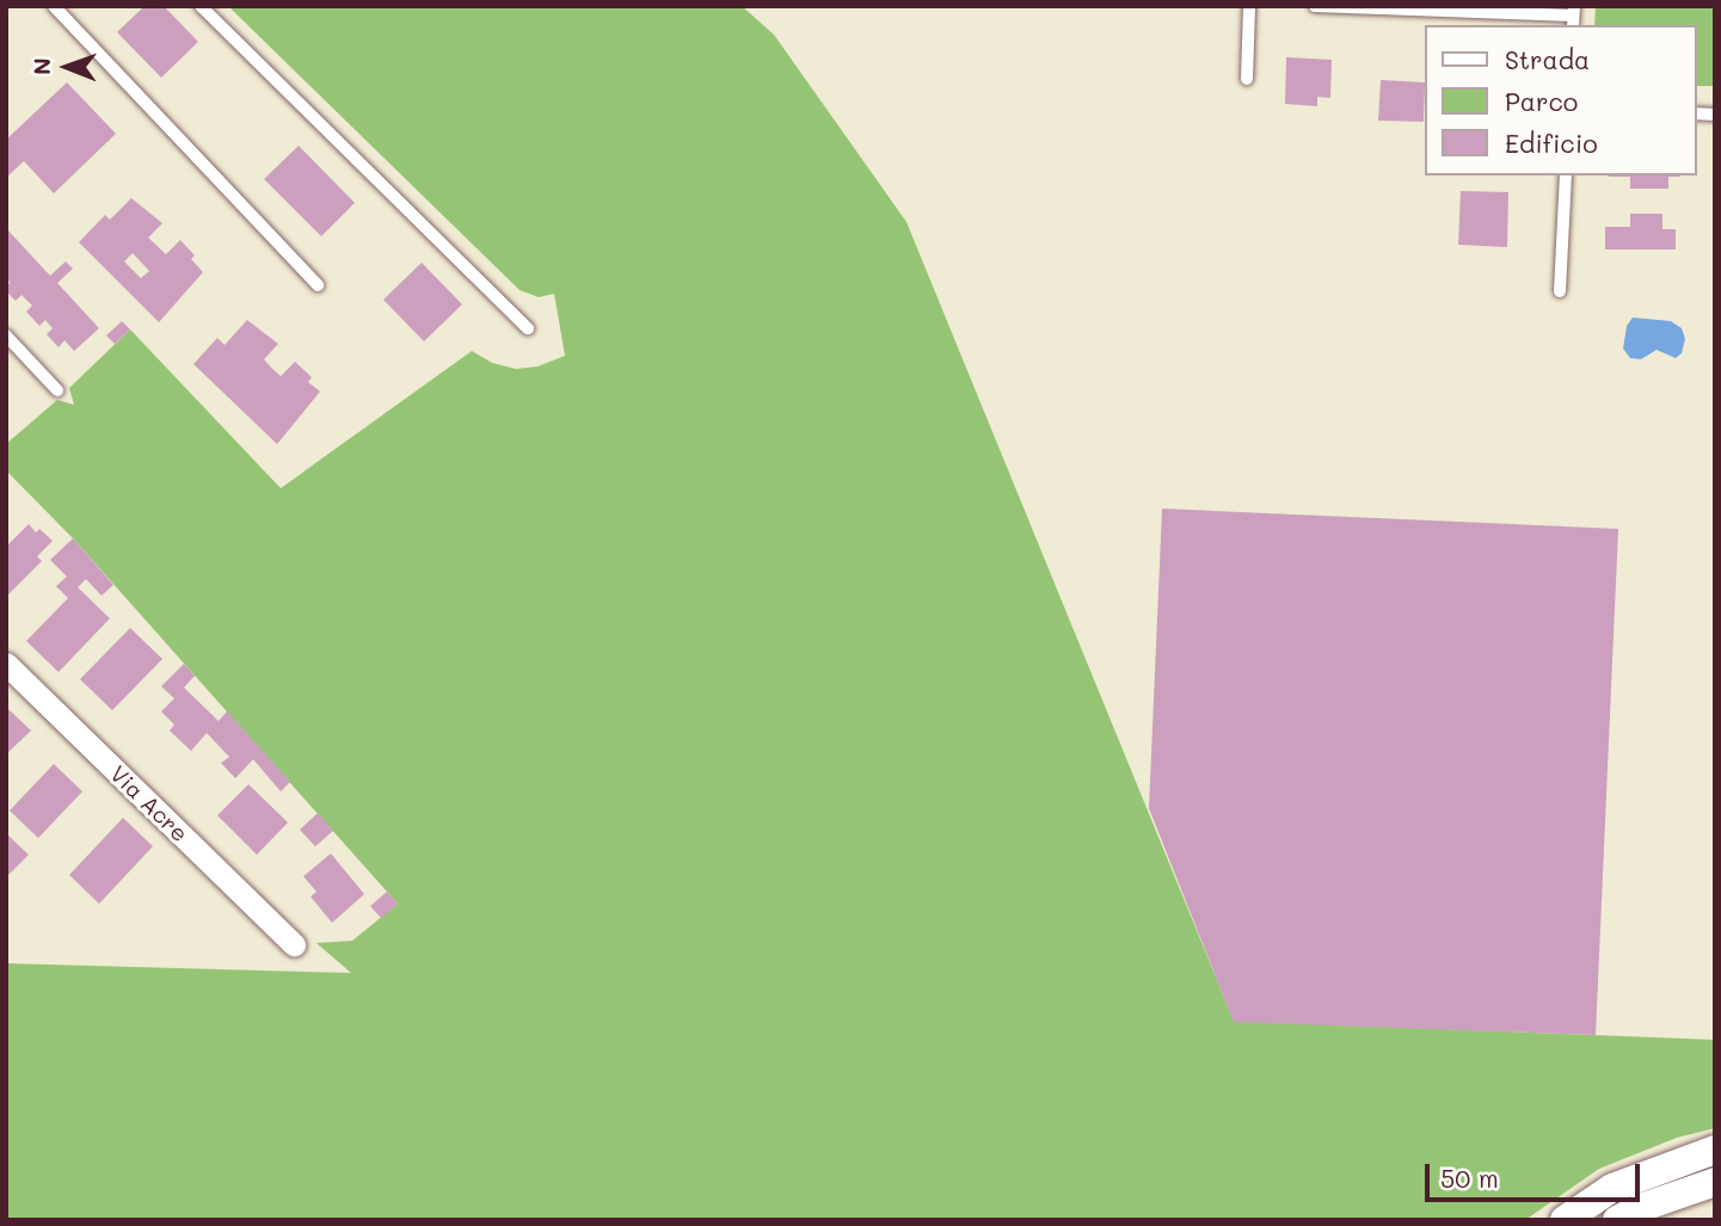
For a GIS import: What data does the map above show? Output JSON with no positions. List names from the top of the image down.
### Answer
{
  "streets": {
    "street": ["Via Acre"]
  },
  "legend": ["Strada", "Parco", "Edificio"],
  "scale_bar": "50 m",
  "north": "left"
}
